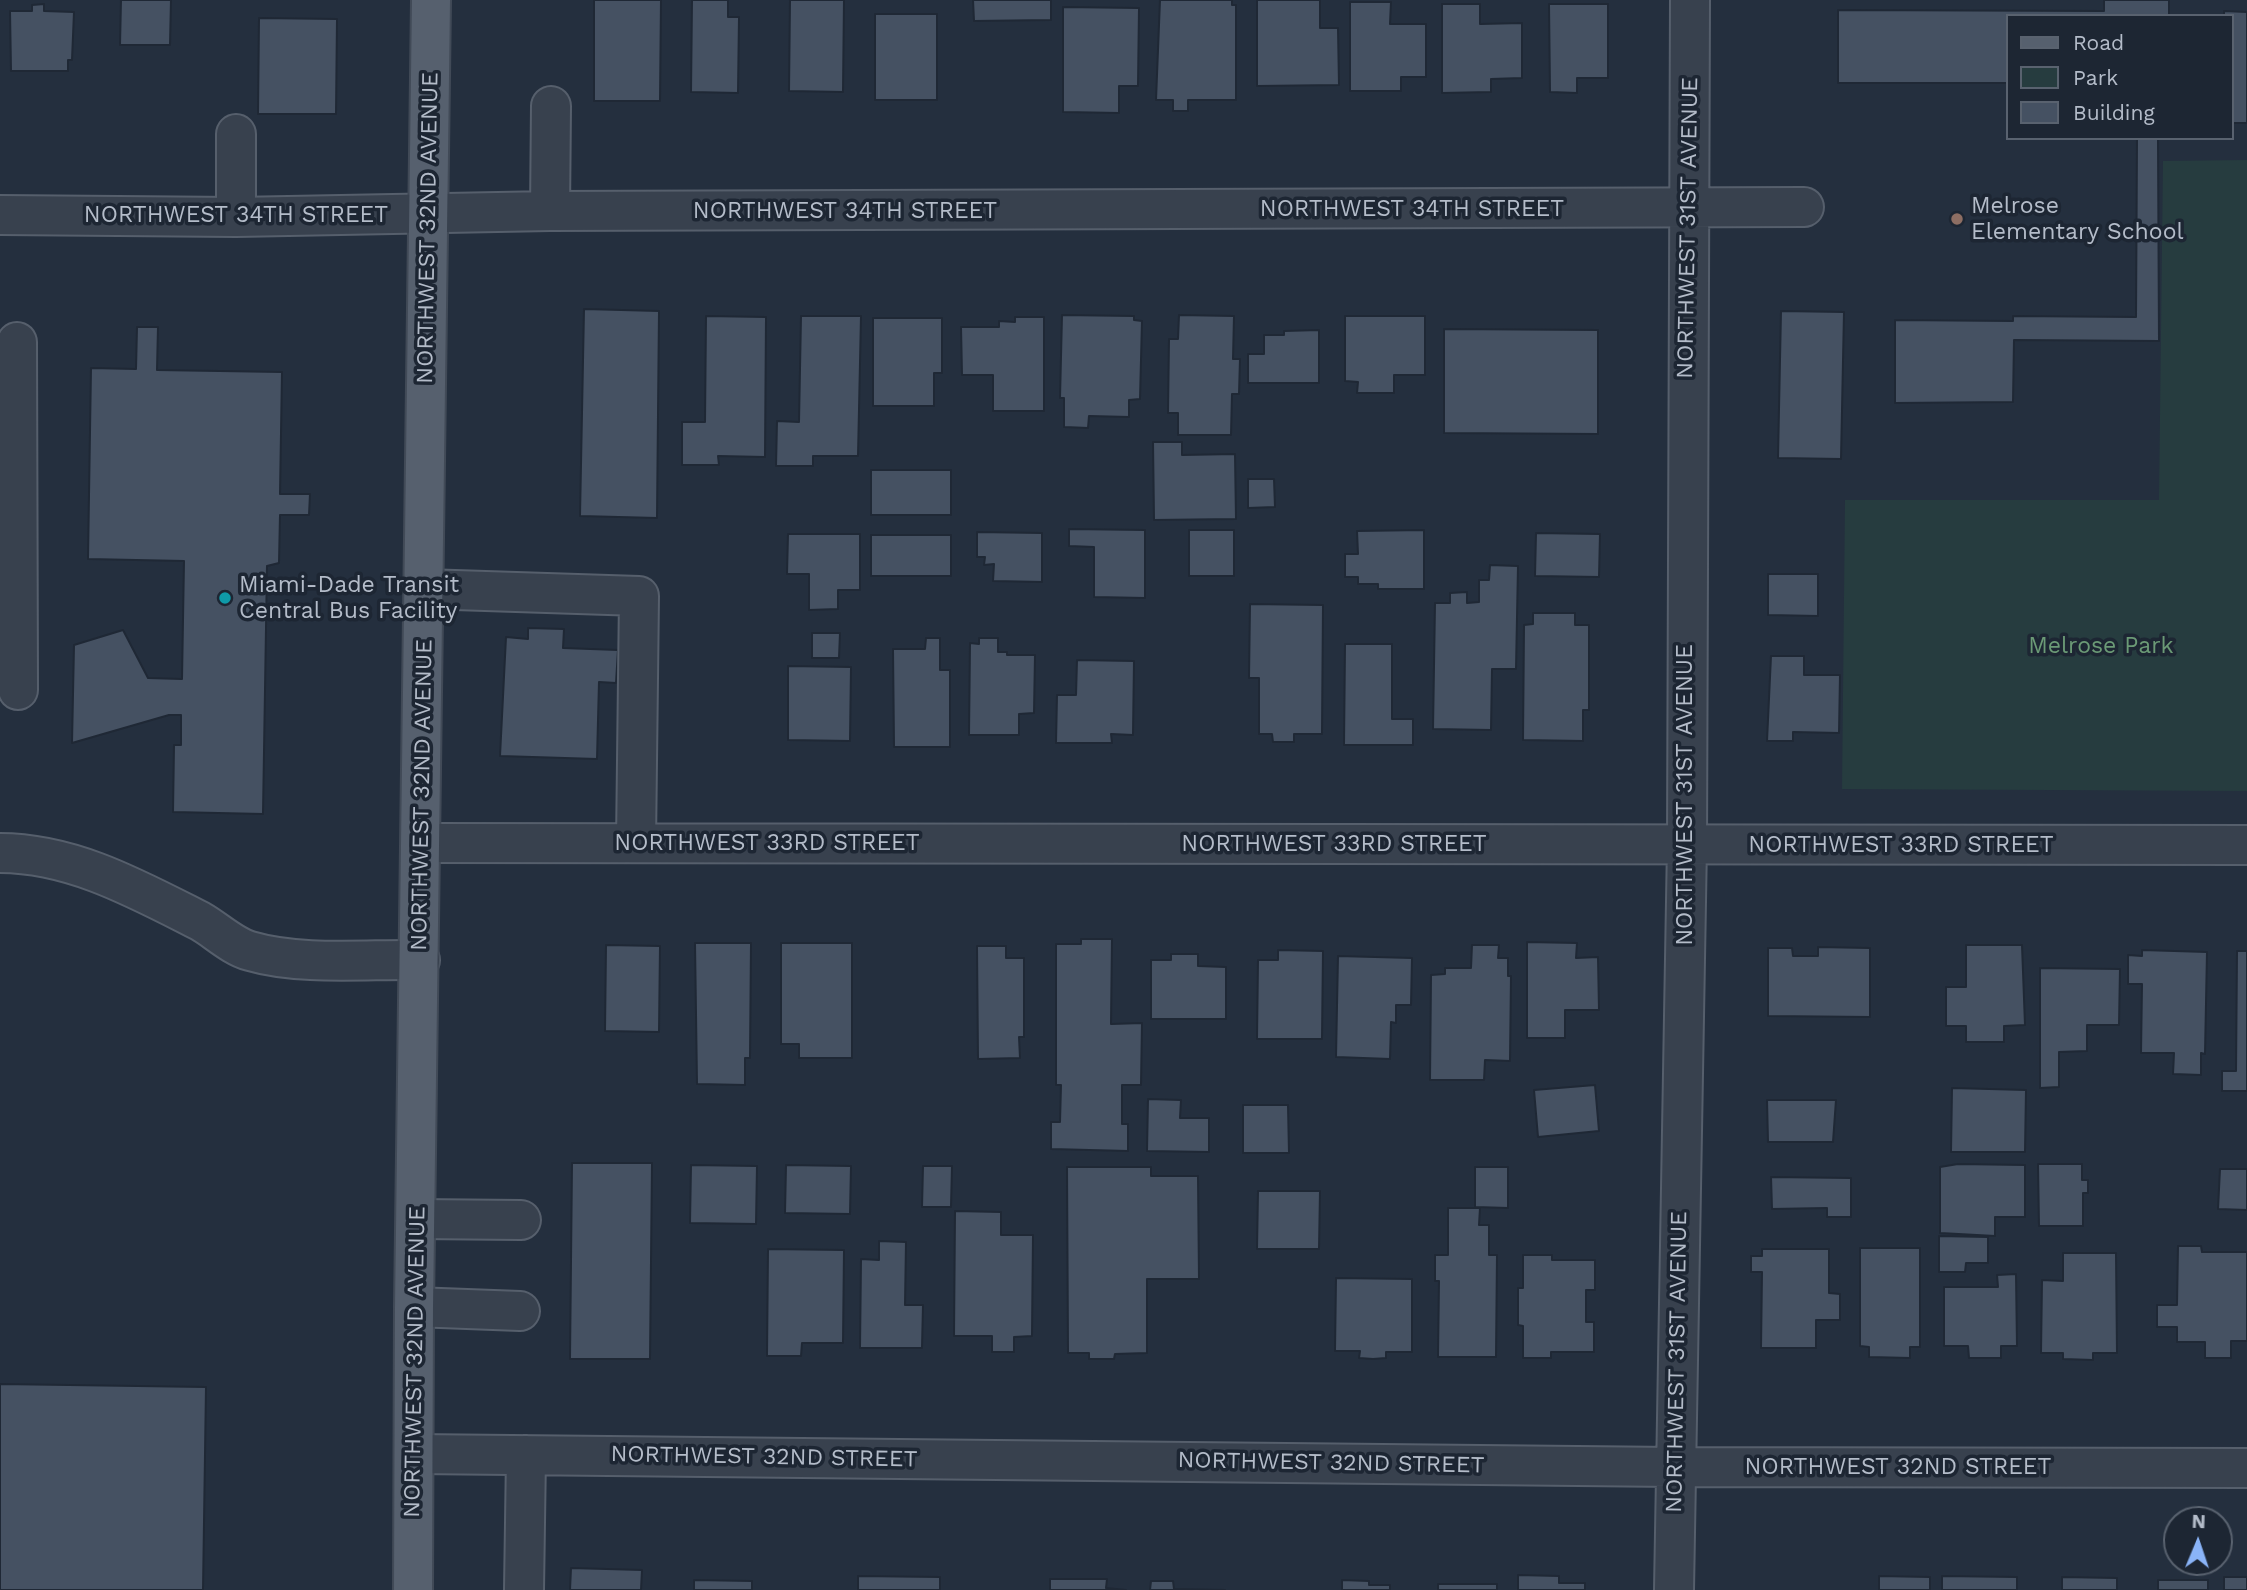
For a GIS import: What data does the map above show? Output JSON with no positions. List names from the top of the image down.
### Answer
{
  "streets": {
    "main road": ["NORTHWEST 32ND AVENUE"],
    "street": [
      "NORTHWEST 34TH STREET",
      "NORTHWEST 31ST AVENUE",
      "NORTHWEST 33RD STREET",
      "NORTHWEST 32ND STREET"
    ]
  },
  "crossings": [
    ["NORTHWEST 34TH STREET", "NORTHWEST 32ND AVENUE"],
    ["NORTHWEST 34TH STREET", "NORTHWEST 31ST AVENUE"],
    ["NORTHWEST 32ND AVENUE", "NORTHWEST 33RD STREET"],
    ["NORTHWEST 32ND AVENUE", "NORTHWEST 32ND STREET"],
    ["NORTHWEST 31ST AVENUE", "NORTHWEST 33RD STREET"],
    ["NORTHWEST 31ST AVENUE", "NORTHWEST 32ND STREET"]
  ],
  "parks": ["Melrose Park"],
  "places": ["Melrose Elementary School", "Miami-Dade Transit Central Bus Facility"],
  "legend": ["Road", "Park", "Building"],
  "north": "top"
}
